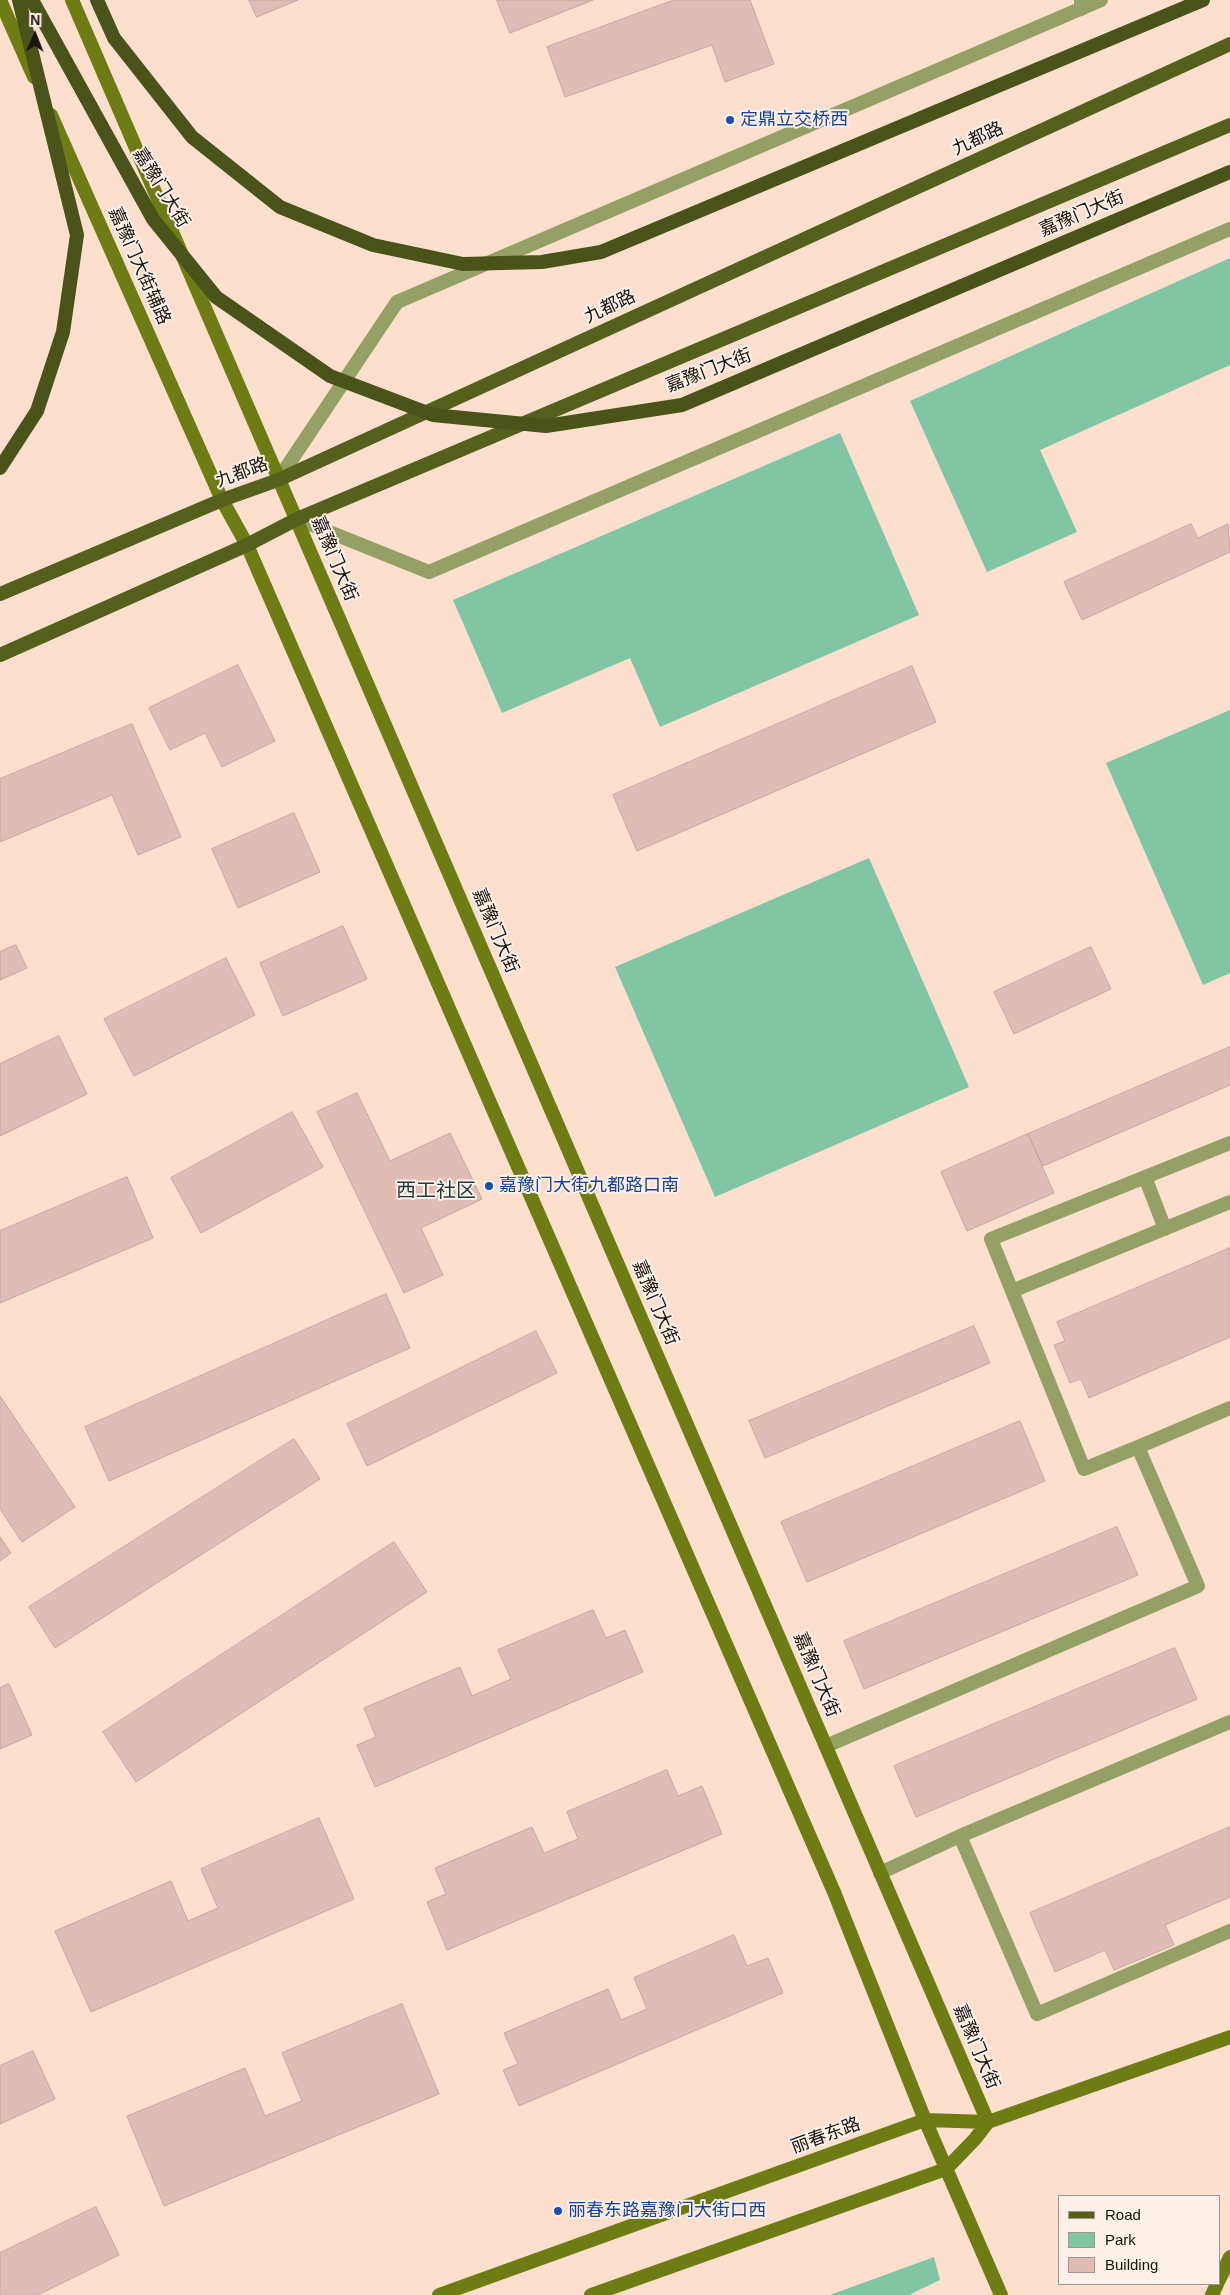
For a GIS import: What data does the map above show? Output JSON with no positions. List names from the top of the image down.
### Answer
{
  "streets": {
    "highway": ["嘉豫门大街"],
    "main road": ["九都路", "嘉豫门大街辅路", "丽春东路"]
  },
  "crossings": [
    ["九都路", "嘉豫门大街"],
    ["九都路", "嘉豫门大街辅路"],
    ["嘉豫门大街", "丽春东路"]
  ],
  "districts": ["西工社区"],
  "places": ["定鼎立交桥西", "嘉豫门大街九都路口南", "丽春东路嘉豫门大街口西"],
  "legend": ["Road", "Park", "Building"],
  "north": "top"
}
